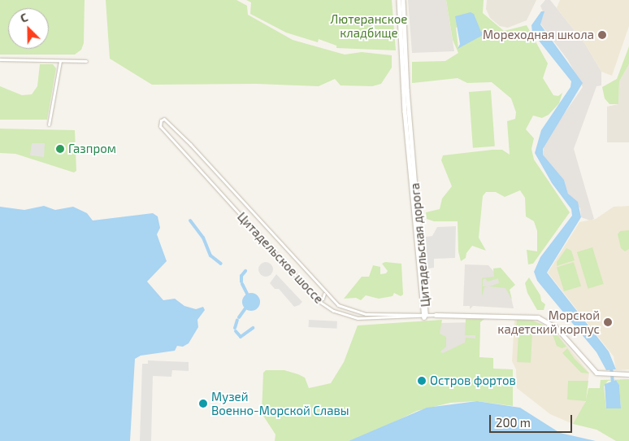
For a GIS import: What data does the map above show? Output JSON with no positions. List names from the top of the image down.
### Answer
{
  "streets": {
    "street": ["Цитадельская дорога", "Цитадельское шоссе"]
  },
  "crossings": [
    ["Цитадельская дорога", "Цитадельское шоссе"]
  ],
  "parks": ["Лютеранское кладбище"],
  "places": [
    "Мореходная школа",
    "Газпром",
    "Морской кадетский корпус",
    "Остров фортов",
    "Музей Военно-Морской Славы"
  ],
  "scale_bar": "200 m",
  "north": "top left"
}
